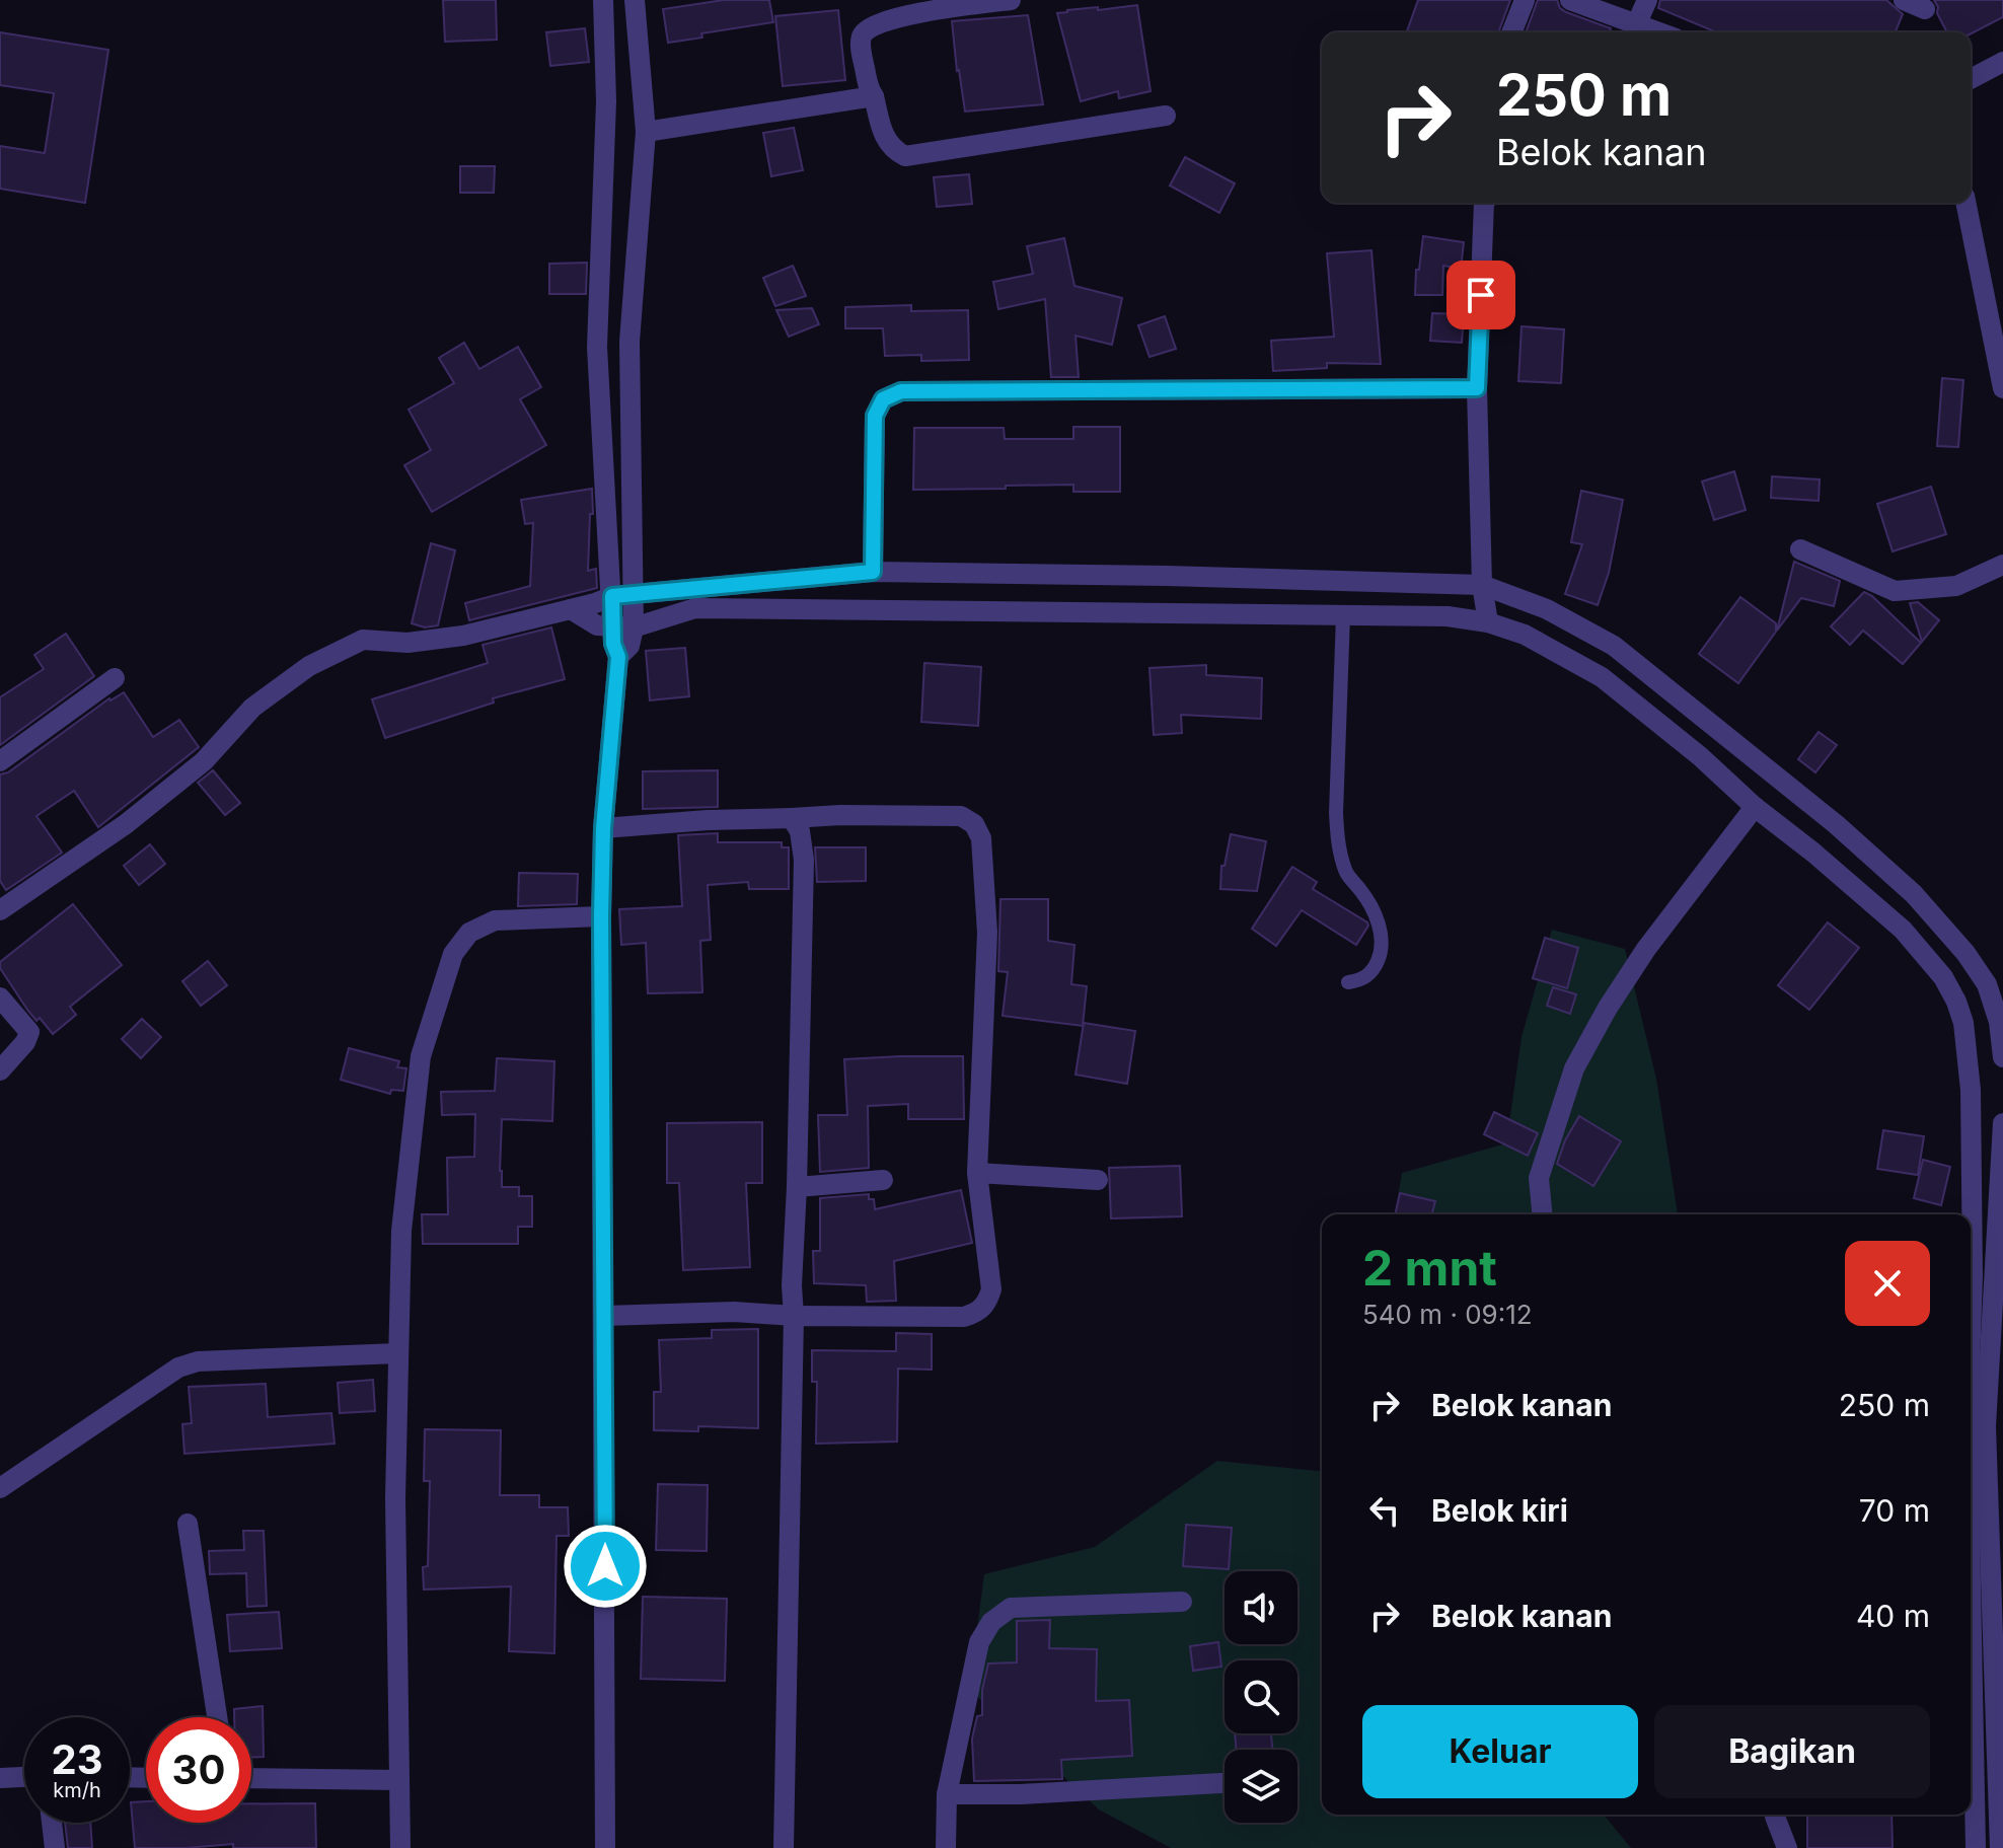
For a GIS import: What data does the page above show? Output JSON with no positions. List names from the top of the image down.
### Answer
{
  "page": {
    "turn": ["250 m", "Belok kanan"],
    "heading": ["2 mnt", "540 m · 09:12"],
    "list": [
      {
        "name": "Belok kanan",
        "value": "250 m"
      },
      {
        "name": "Belok kiri",
        "value": "70 m"
      },
      {
        "name": "Belok kanan",
        "value": "40 m"
      }
    ],
    "buttons": ["Keluar", "Bagikan"],
    "speed": "23 km/h",
    "limit": "30"
  }
}
